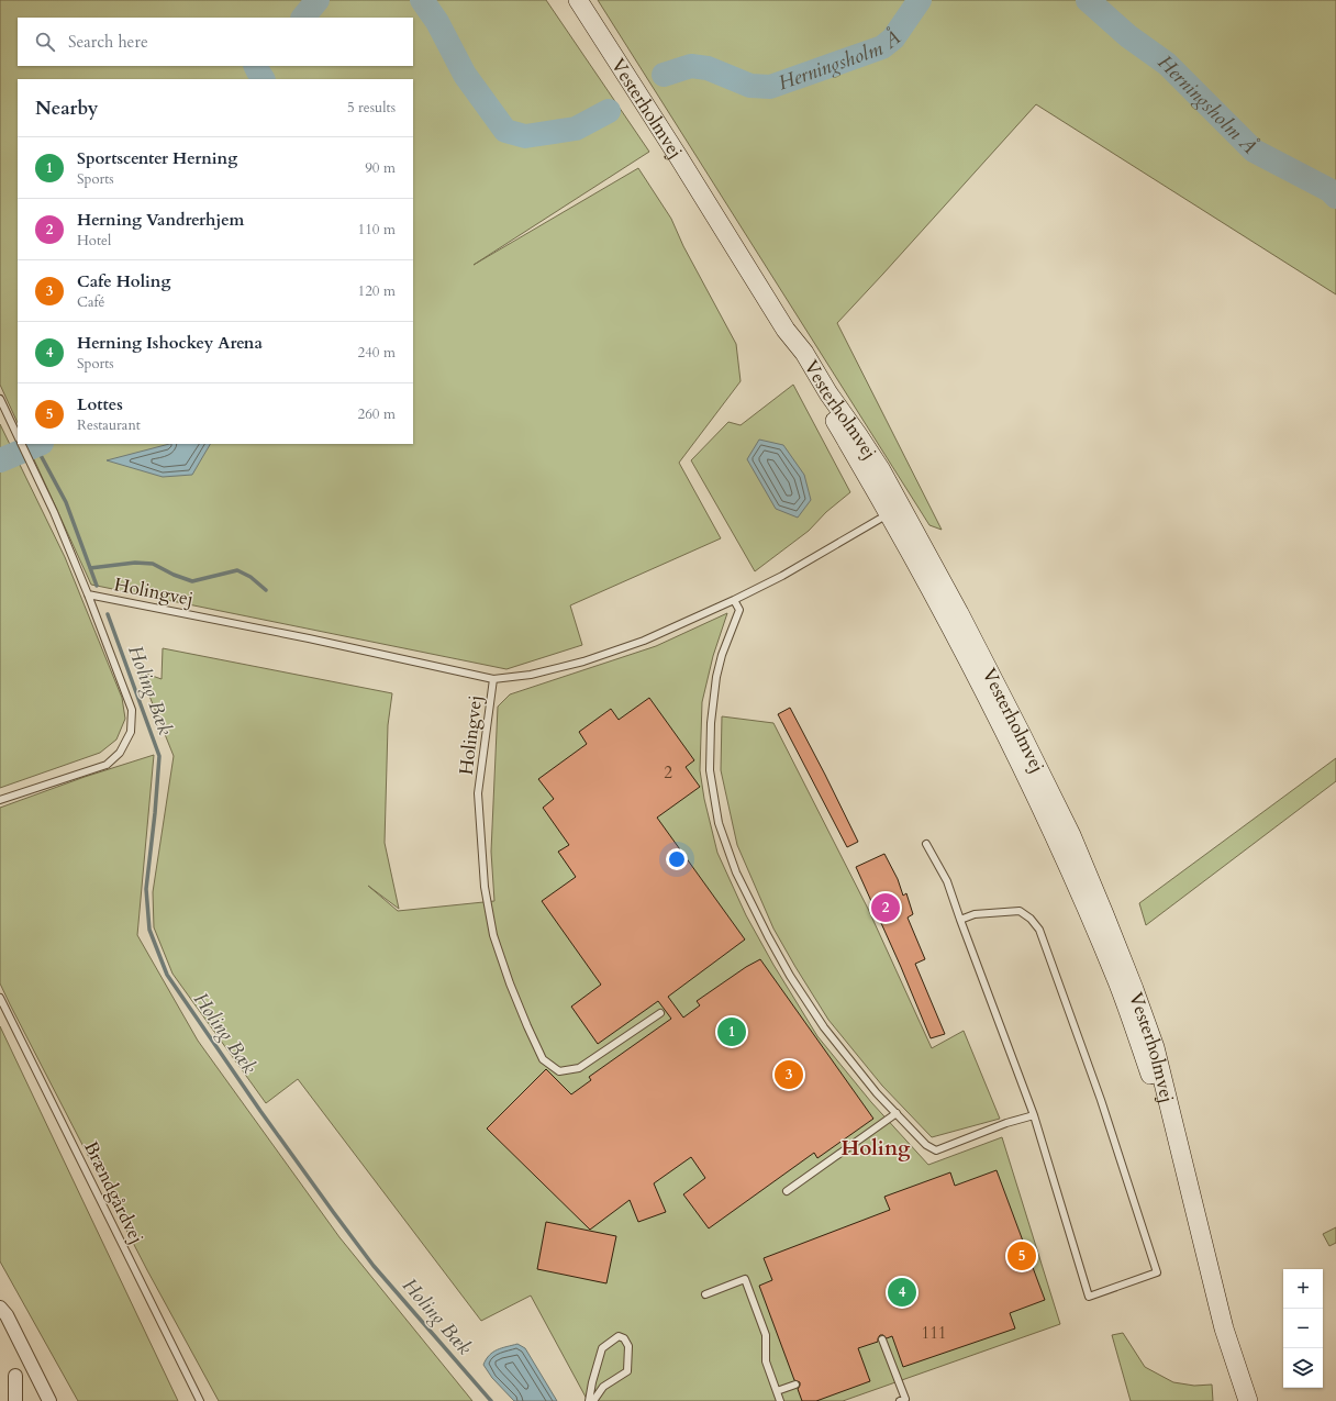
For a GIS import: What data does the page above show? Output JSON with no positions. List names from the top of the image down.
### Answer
{
  "streets": {
    "street": ["Vesterholmvej"],
    "lane": ["Holingvej", "Brændgårdvej"]
  },
  "districts": ["Holing"],
  "water": ["Herningsholm Å", "Holing Bæk"],
  "house_numbers": ["2", "111"],
  "page": {
    "search": "Search here",
    "heading": ["Nearby", "5 results"],
    "list": [
      {
        "mark": "1",
        "name": "Sportscenter Herning",
        "note": "Sports",
        "value": "90 m"
      },
      {
        "mark": "2",
        "name": "Herning Vandrerhjem",
        "note": "Hotel",
        "value": "110 m"
      },
      {
        "mark": "3",
        "name": "Cafe Holing",
        "note": "Café",
        "value": "120 m"
      },
      {
        "mark": "4",
        "name": "Herning Ishockey Arena",
        "note": "Sports",
        "value": "240 m"
      },
      {
        "mark": "5",
        "name": "Lottes",
        "note": "Restaurant",
        "value": "260 m"
      }
    ],
    "pins": [
      "2",
      "1",
      "3",
      "5",
      "4"
    ],
    "map_buttons": ["+", "−"]
  }
}
